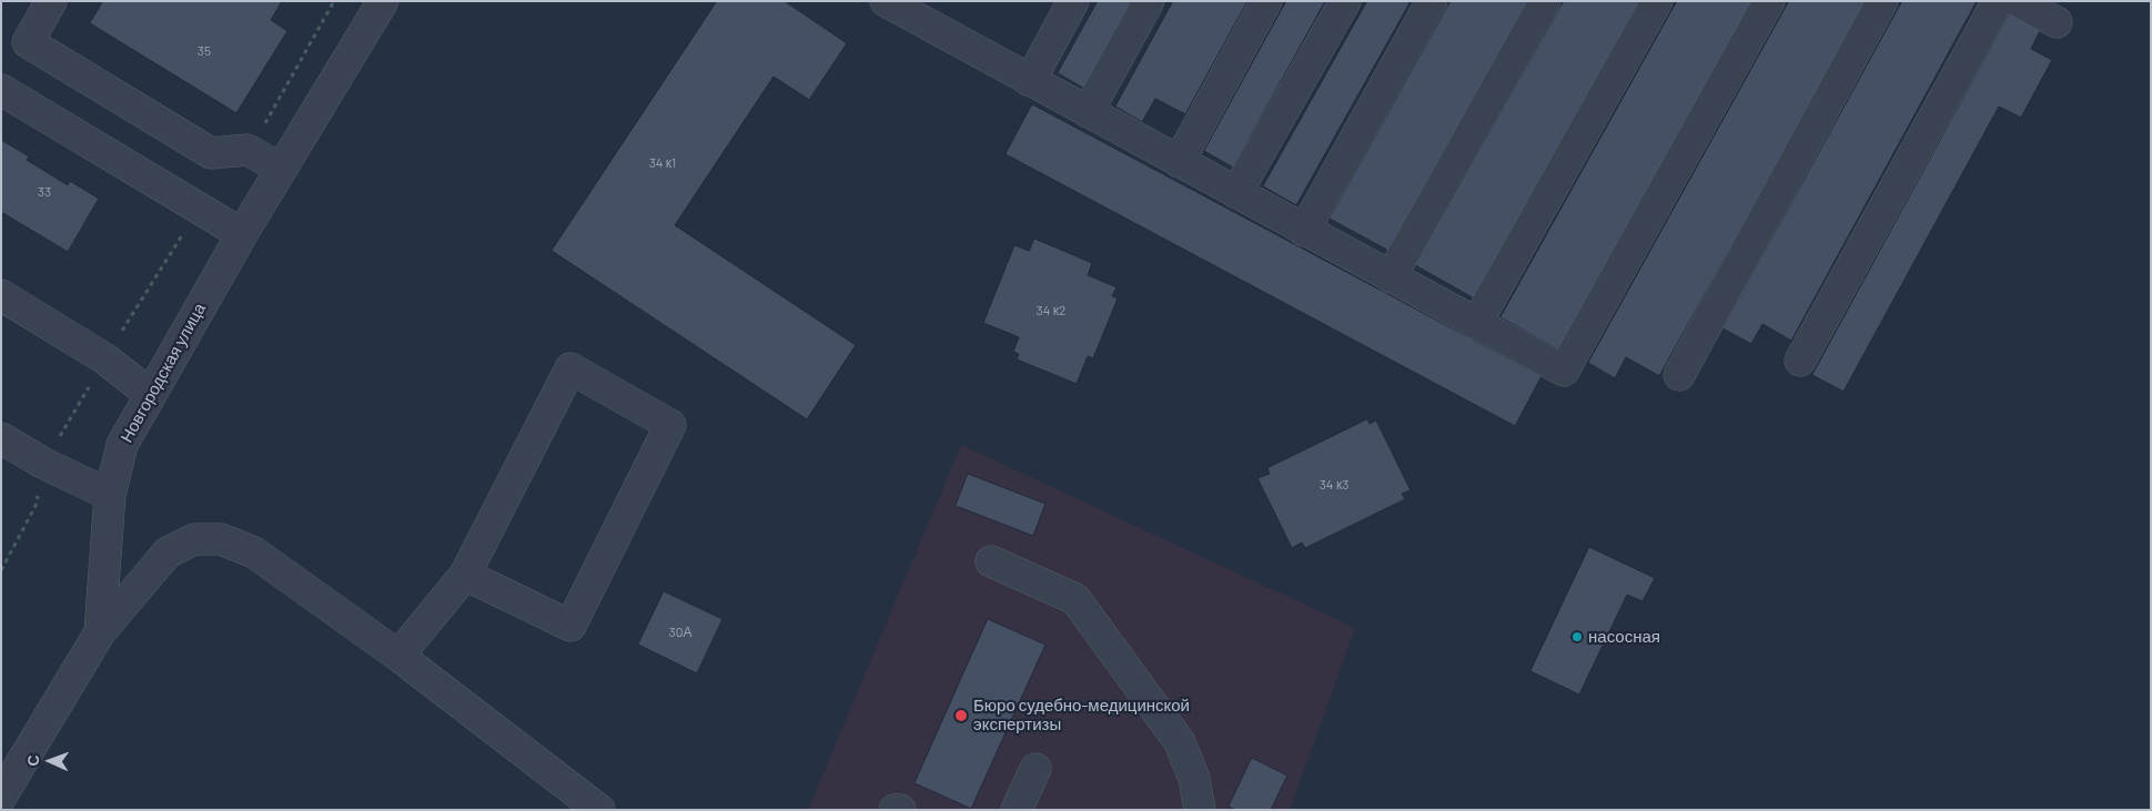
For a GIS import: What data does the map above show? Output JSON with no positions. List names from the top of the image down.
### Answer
{
  "streets": {
    "street": ["Новгородская улица"]
  },
  "places": ["насосная", "Бюро судебно-медицинской экспертизы"],
  "house_numbers": [
    "35",
    "34 к1",
    "33",
    "34 к2",
    "34 к3",
    "30А"
  ],
  "north": "left"
}
